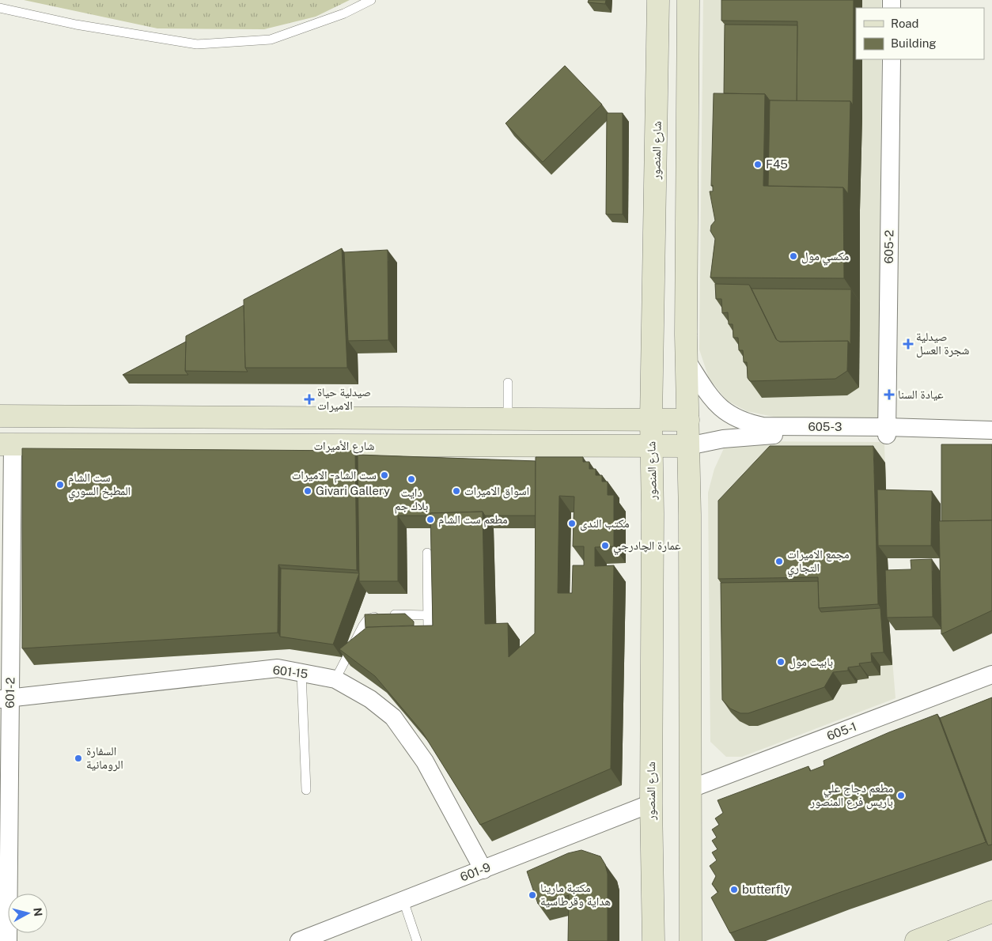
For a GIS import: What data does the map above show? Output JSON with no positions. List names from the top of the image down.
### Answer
{
  "streets": {
    "main road": ["شارع المنصور", "شارع الأميرات"],
    "street": [
      "605-2",
      "605-3",
      "601-15",
      "601-2",
      "605-1",
      "601-9"
    ]
  },
  "crossings": [
    ["شارع المنصور", "شارع الأميرات"],
    ["شارع المنصور", "601-9"],
    ["605-2", "605-3"],
    ["605-3", "شارع الأميرات"],
    ["شارع الأميرات", "601-2"],
    ["601-15", "601-2"],
    ["601-15", "601-9"]
  ],
  "places": {
    "other": [
      "F45",
      "مكسي مول",
      "ست الشام - الاميرات",
      "دايت بلاك جم",
      "ست الشام المطبخ السوري",
      "Givari Gallery",
      "اسواق الاميرات",
      "مطعم ست الشام",
      "مكتب الندى",
      "عمارة الچادرجي",
      "مجمع الاميرات التجاري",
      "بابيت مول",
      "السفارة الرومانية",
      "مطعم دجاج علي باريس فرع المنصور",
      "butterfly",
      "مكتبة مارينا هداية وقرطاسية"
    ],
    "health": ["صيدلية شجرة العسل", "عيادة السنا", "صيدلية حياة الاميرات"]
  },
  "legend": ["Road", "Building"],
  "north": "right"
}
